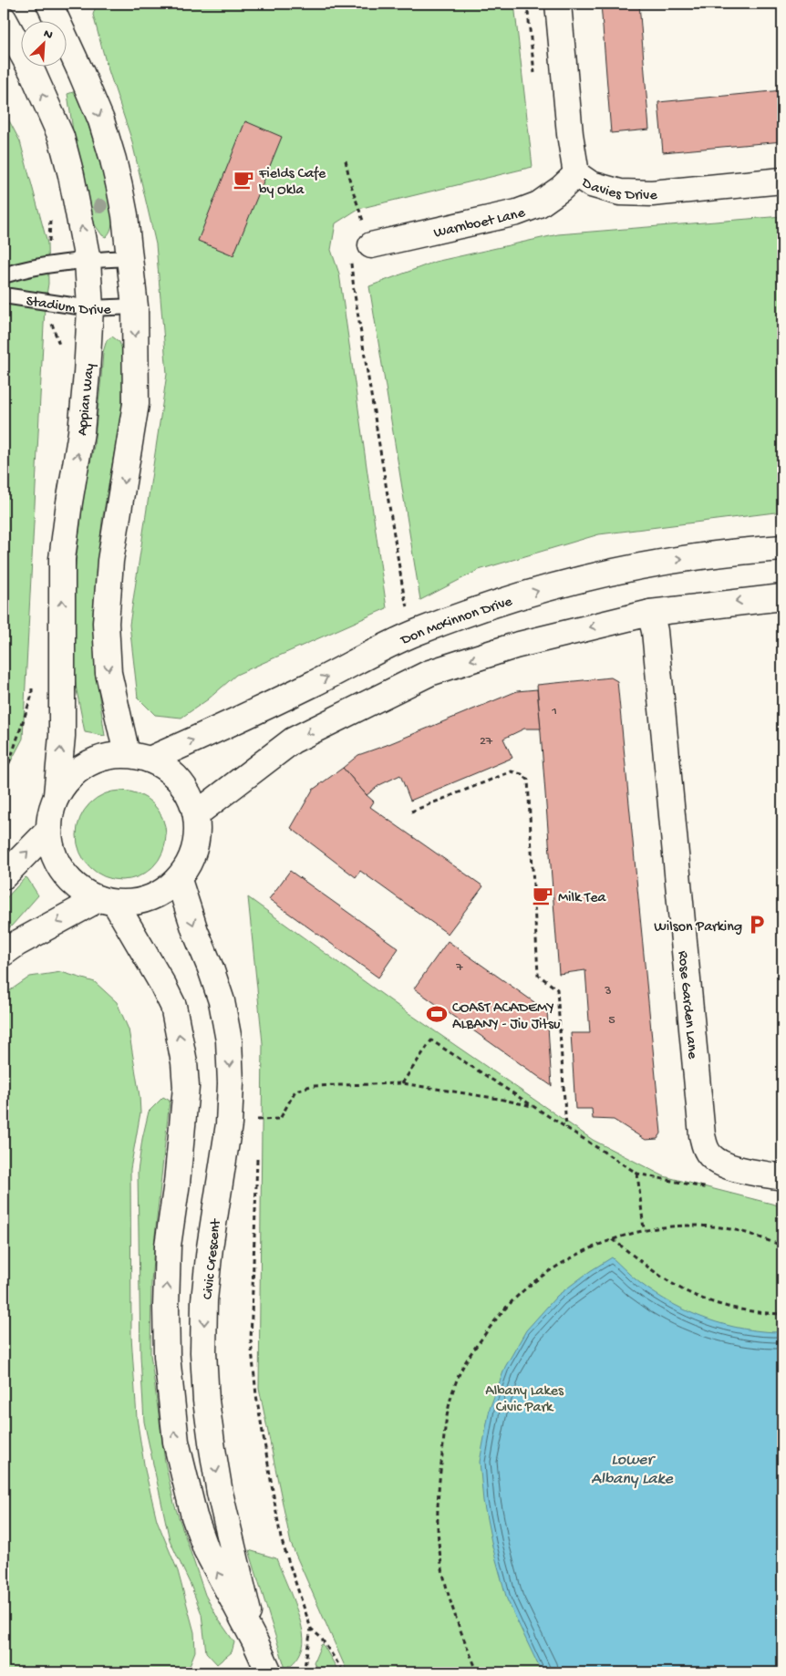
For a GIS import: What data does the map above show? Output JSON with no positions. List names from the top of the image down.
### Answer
{
  "streets": {
    "main road": [
      "Davies Drive",
      "Warnboet Lane",
      "Appian Way",
      "Don McKinnon Drive",
      "Rose Garden Lane",
      "Civic Crescent"
    ],
    "lane": ["Stadium Drive"]
  },
  "crossings": [
    ["Davies Drive", "Warnboet Lane"],
    ["Stadium Drive", "Appian Way"],
    ["Appian Way", "Don McKinnon Drive"],
    ["Appian Way", "Civic Crescent"],
    ["Don McKinnon Drive", "Civic Crescent"]
  ],
  "water": ["Lower Albany Lake"],
  "parks": ["Albany Lakes Civic Park"],
  "places": {
    "cafe": ["Fields Cafe by Okla", "Milk Tea"],
    "parking": ["Wilson Parking"],
    "sports": ["COAST ACADEMY ALBANY - Jiu Jitsu"]
  },
  "house_numbers": [
    "1",
    "27",
    "7",
    "3",
    "5"
  ],
  "north": "top right"
}
